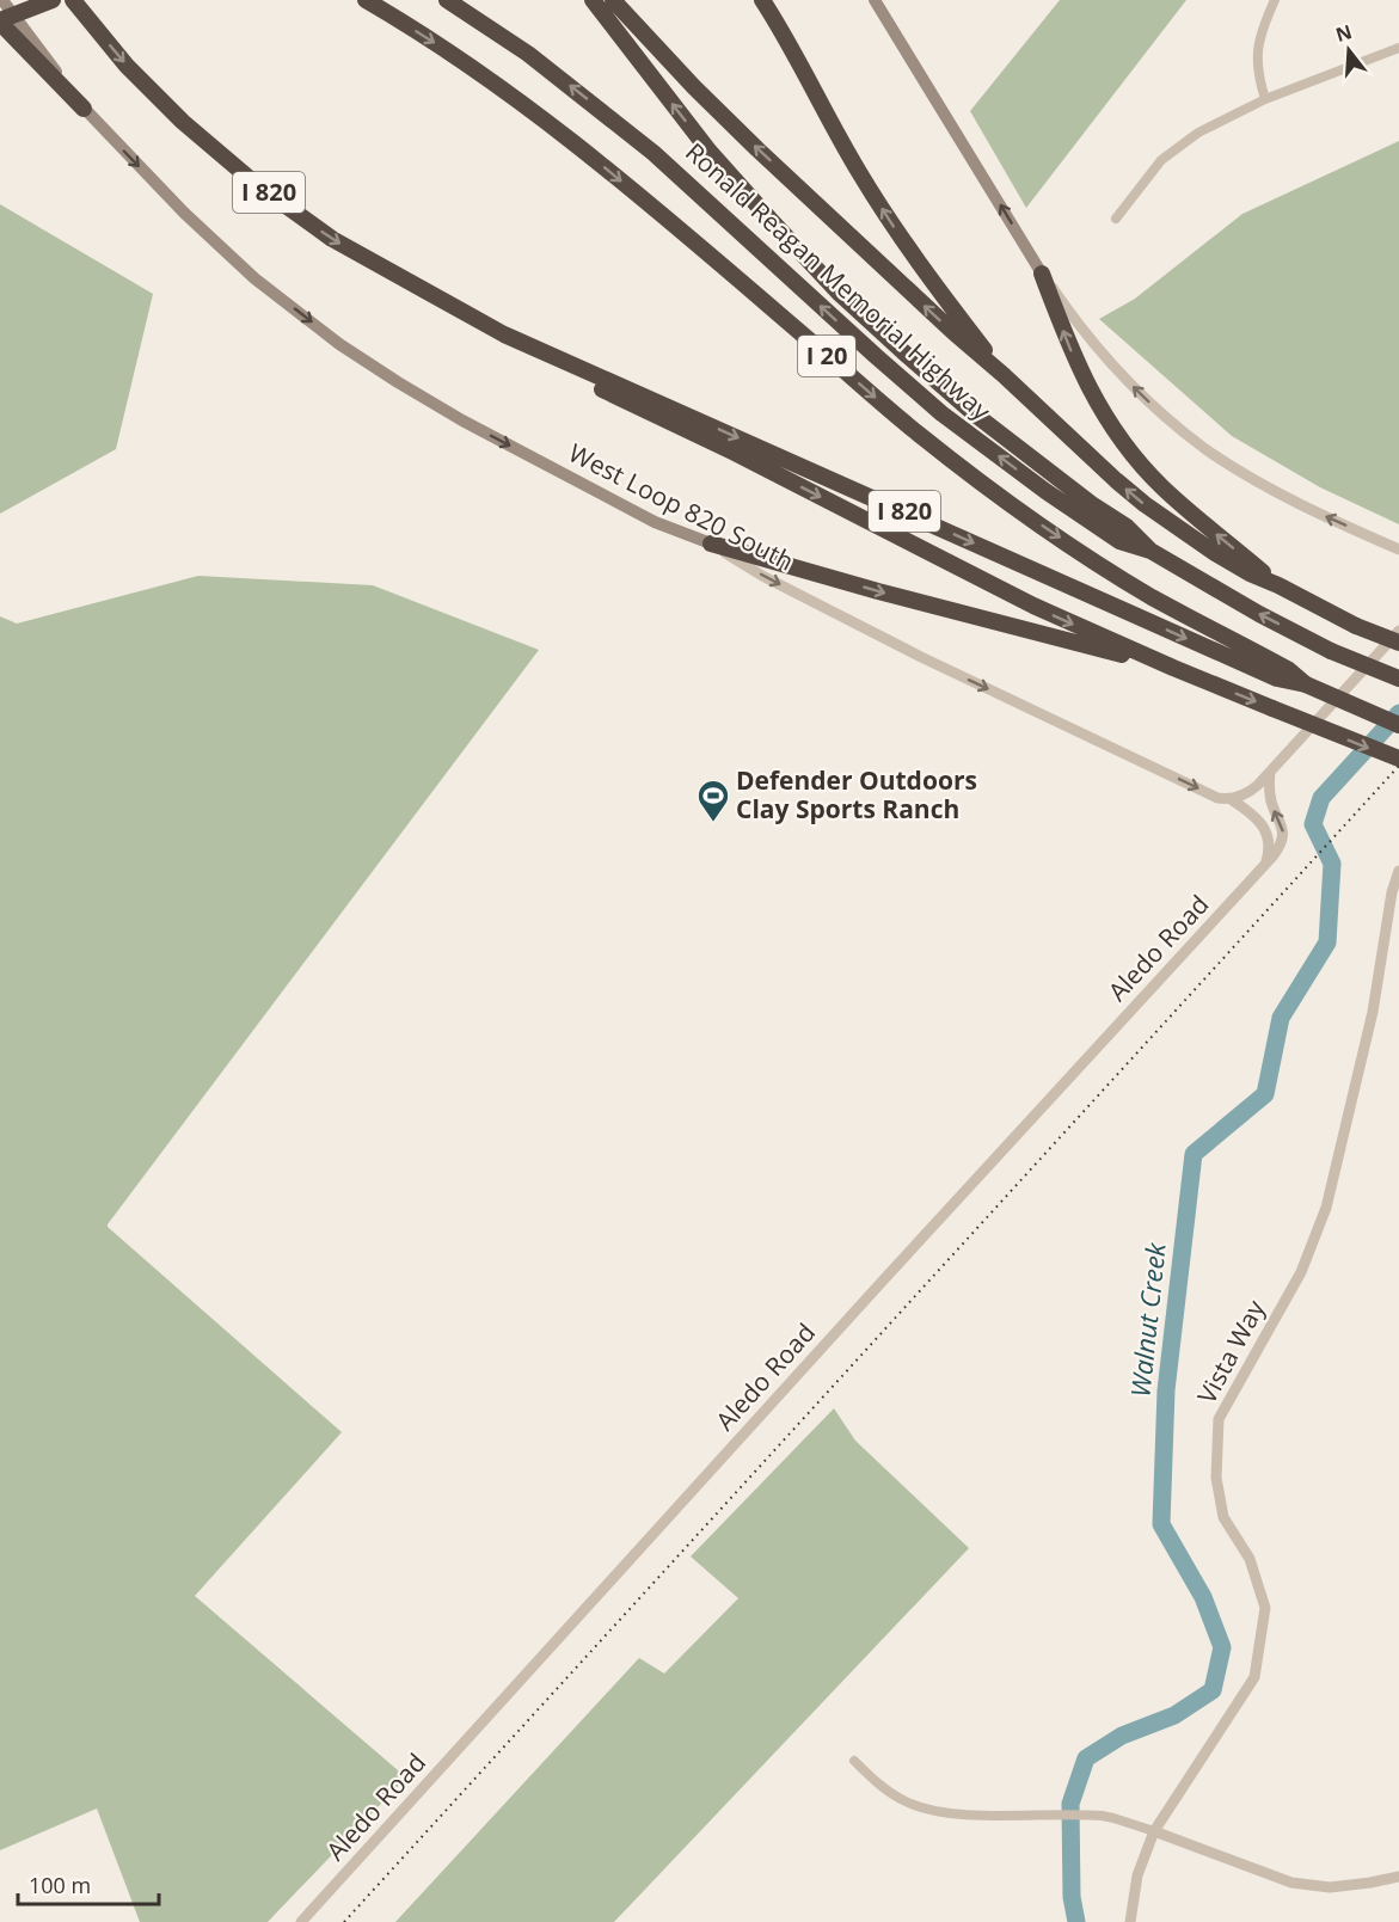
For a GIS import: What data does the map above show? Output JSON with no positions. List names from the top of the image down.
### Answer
{
  "streets": {
    "highway": ["I 820", "Ronald Reagan Memorial Highway", "I 20"],
    "main road": ["West Loop 820 South"],
    "street": ["Aledo Road", "Vista Way"]
  },
  "crossings": [
    ["I 820", "I 20"],
    ["West Loop 820 South", "Aledo Road"]
  ],
  "one_way": ["West Loop 820 South"],
  "water": ["Walnut Creek"],
  "places": {
    "sports": ["Defender Outdoors Clay Sports Ranch"]
  },
  "scale_bar": "100 m",
  "north": "top"
}
